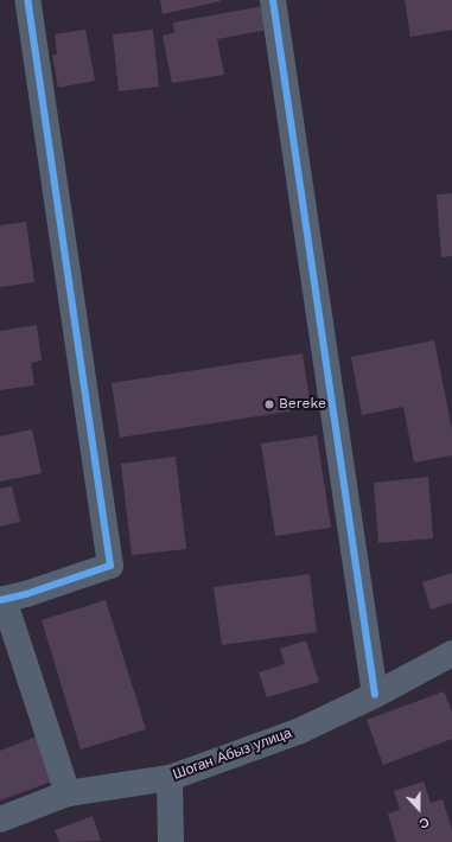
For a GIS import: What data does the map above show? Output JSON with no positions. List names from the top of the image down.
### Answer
{
  "streets": {
    "street": ["Шоган Абыз улица"]
  },
  "places": ["Bereke"],
  "north": "bottom"
}
